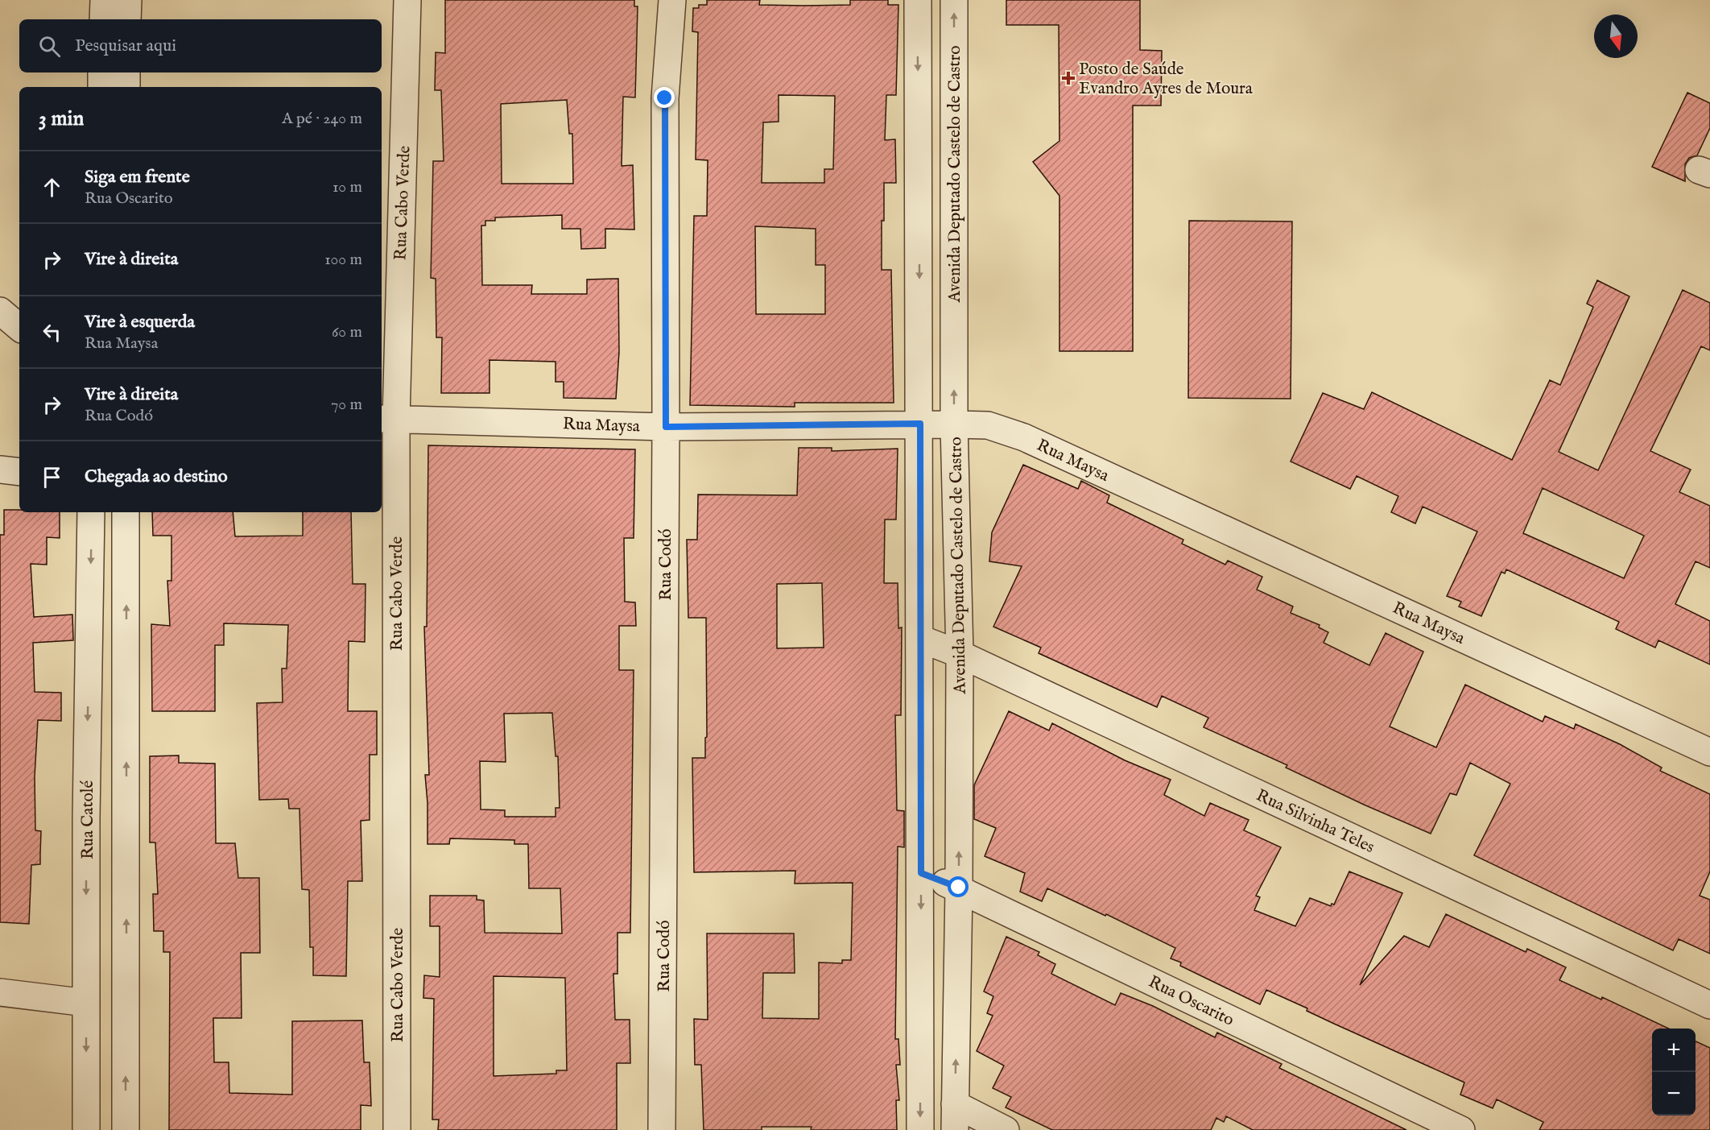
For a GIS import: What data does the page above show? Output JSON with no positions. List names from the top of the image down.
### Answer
{
  "streets": {
    "street": [
      "Avenida Deputado Castelo de Castro",
      "Rua Cabo Verde",
      "Rua Maysa",
      "Rua Codó",
      "Rua Catolé",
      "Rua Silvinha Teles",
      "Rua Oscarito"
    ]
  },
  "crossings": [
    ["Avenida Deputado Castelo de Castro", "Rua Maysa"],
    ["Avenida Deputado Castelo de Castro", "Rua Silvinha Teles"],
    ["Avenida Deputado Castelo de Castro", "Rua Oscarito"],
    ["Rua Cabo Verde", "Rua Maysa"],
    ["Rua Maysa", "Rua Codó"]
  ],
  "places": {
    "health": ["Posto de Saúde Evandro Ayres de Moura"]
  },
  "north": "bottom",
  "page": {
    "search": "Pesquisar aqui",
    "heading": ["3 min", "A pé · 240 m"],
    "list": [
      ["Siga em frente", "Rua Oscarito", "10 m"],
      ["Vire à direita", "100 m"],
      ["Vire à esquerda", "Rua Maysa", "60 m"],
      ["Vire à direita", "Rua Codó", "70 m"],
      "Chegada ao destino"
    ],
    "map_buttons": ["+", "−"]
  }
}
